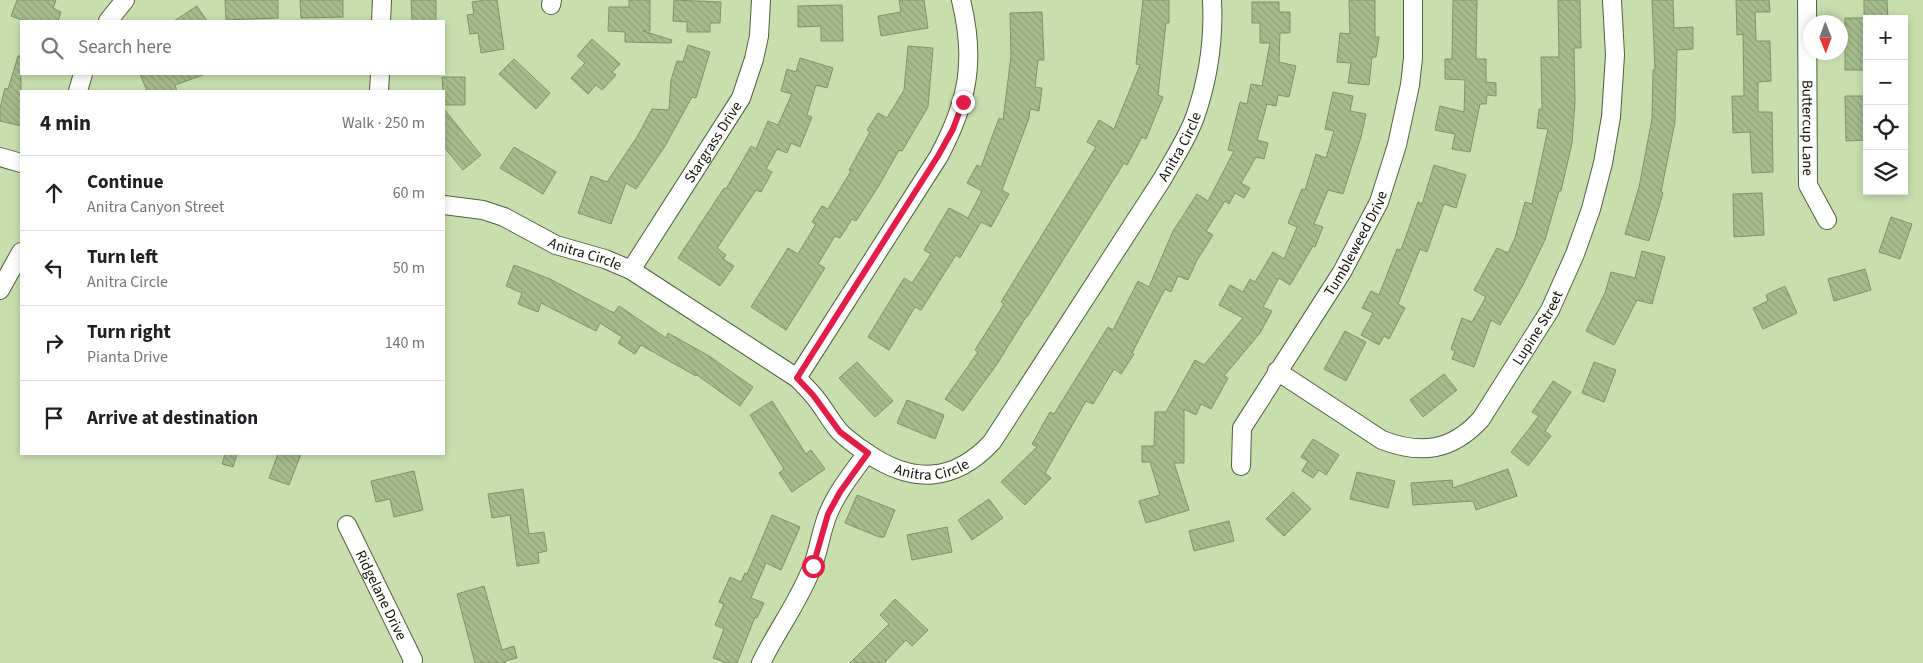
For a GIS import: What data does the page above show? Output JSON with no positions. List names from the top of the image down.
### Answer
{
  "streets": {
    "street": [
      "Buttercup Lane",
      "Stargrass Drive",
      "Anitra Circle",
      "Tumbleweed Drive",
      "Lupine Street",
      "Ridgelane Drive"
    ]
  },
  "crossings": [
    ["Stargrass Drive", "Anitra Circle"],
    ["Tumbleweed Drive", "Lupine Street"]
  ],
  "north": "bottom",
  "page": {
    "map_buttons": ["+", "−"],
    "search": "Search here",
    "heading": ["4 min", "Walk · 250 m"],
    "list": [
      ["Continue", "Anitra Canyon Street", "60 m"],
      ["Turn left", "Anitra Circle", "50 m"],
      ["Turn right", "Pianta Drive", "140 m"],
      "Arrive at destination"
    ]
  }
}
